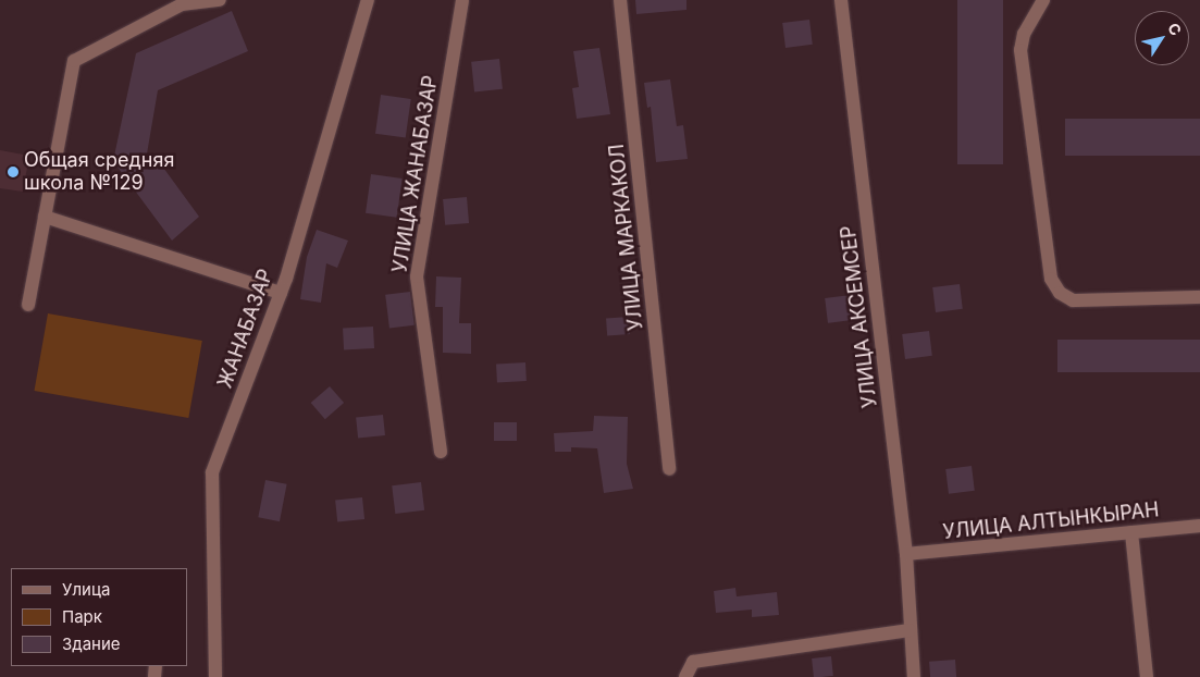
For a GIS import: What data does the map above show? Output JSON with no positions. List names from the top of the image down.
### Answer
{
  "streets": {
    "street": [
      "УЛИЦА ЖАНАБАЗАР",
      "УЛИЦА МАРКАКОЛ",
      "УЛИЦА АКСЕМСЕР",
      "ЖАНАБАЗАР",
      "УЛИЦА АЛТЫНКЫРАН"
    ]
  },
  "crossings": [
    ["УЛИЦА АКСЕМСЕР", "УЛИЦА АЛТЫНКЫРАН"]
  ],
  "places": ["Общая средняя школа №129"],
  "legend": ["Улица", "Парк", "Здание"],
  "north": "top right"
}
